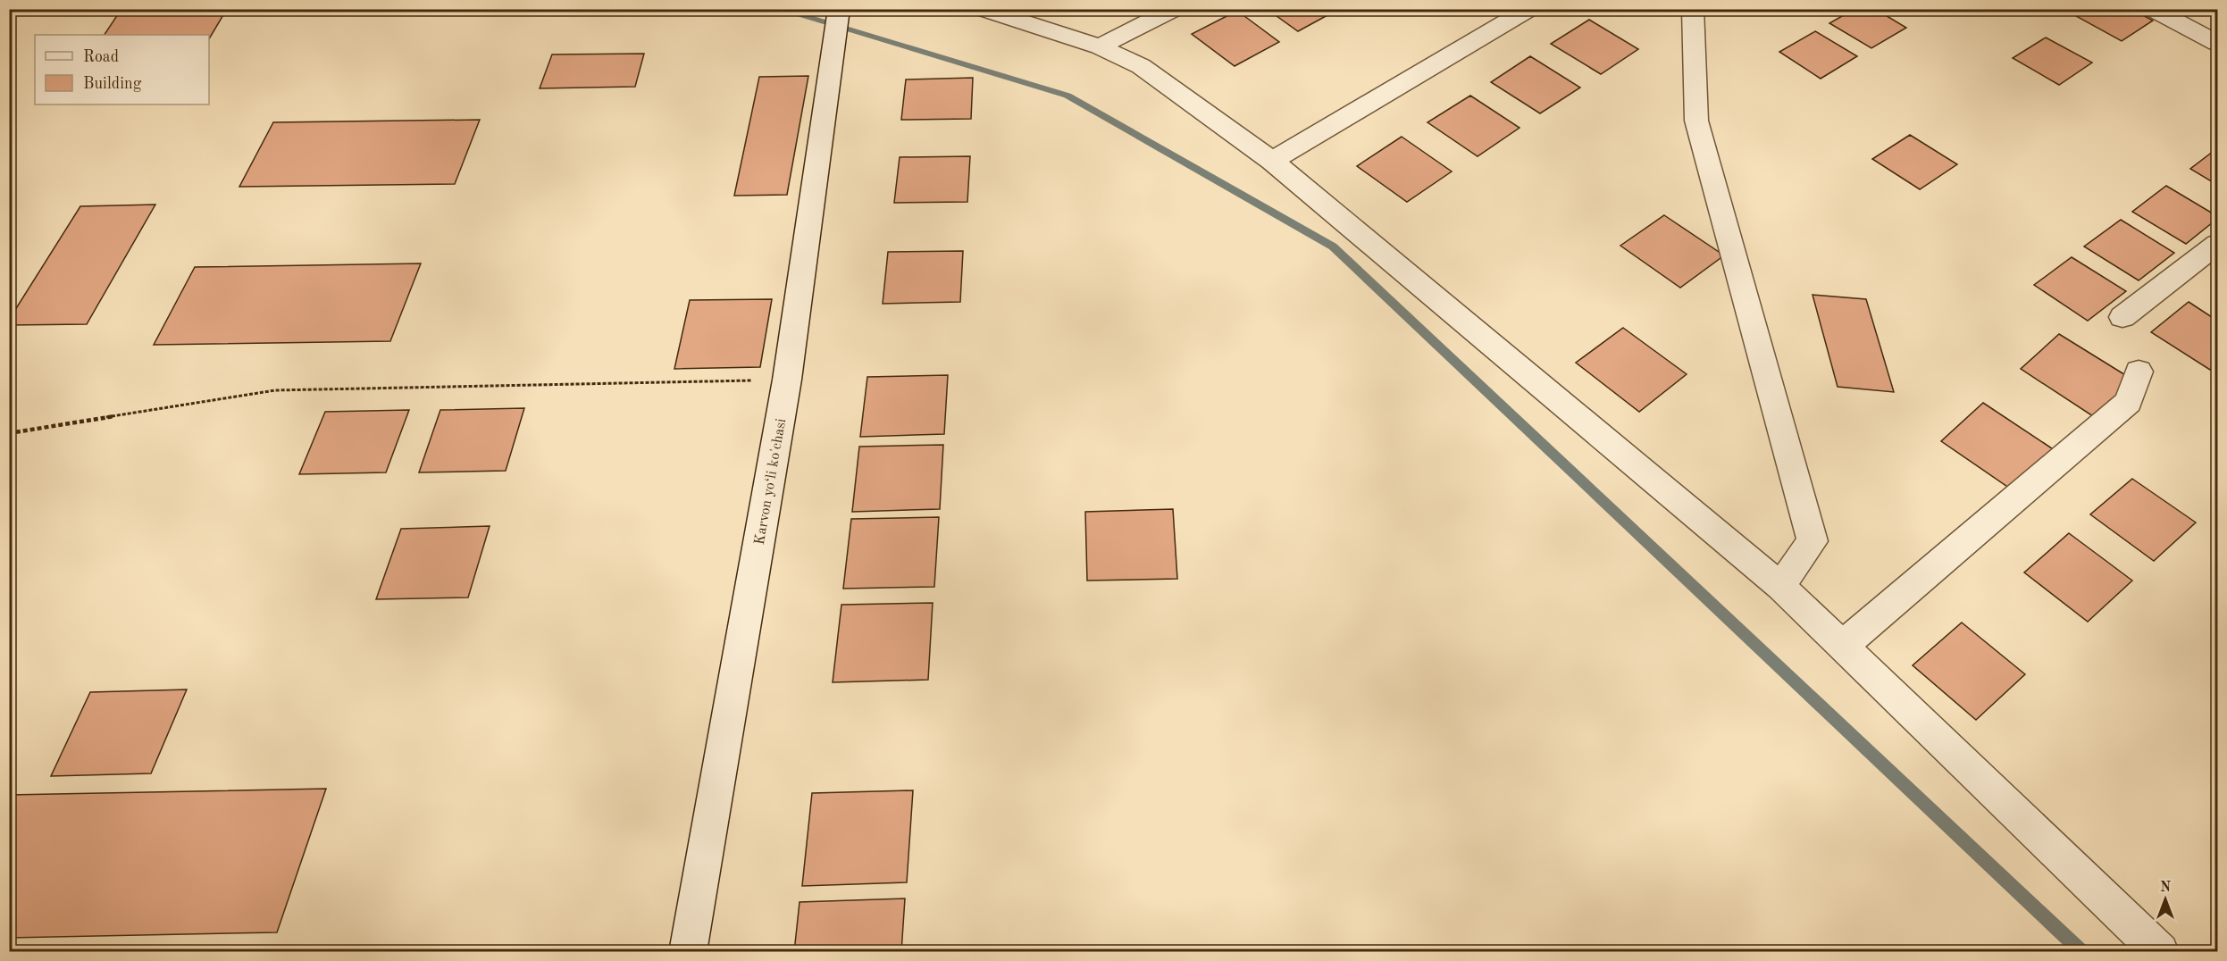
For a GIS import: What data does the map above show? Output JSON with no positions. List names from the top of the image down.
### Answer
{
  "streets": {
    "street": ["Karvon yo‘li ko'chasi"]
  },
  "legend": ["Road", "Building"],
  "north": "top"
}
